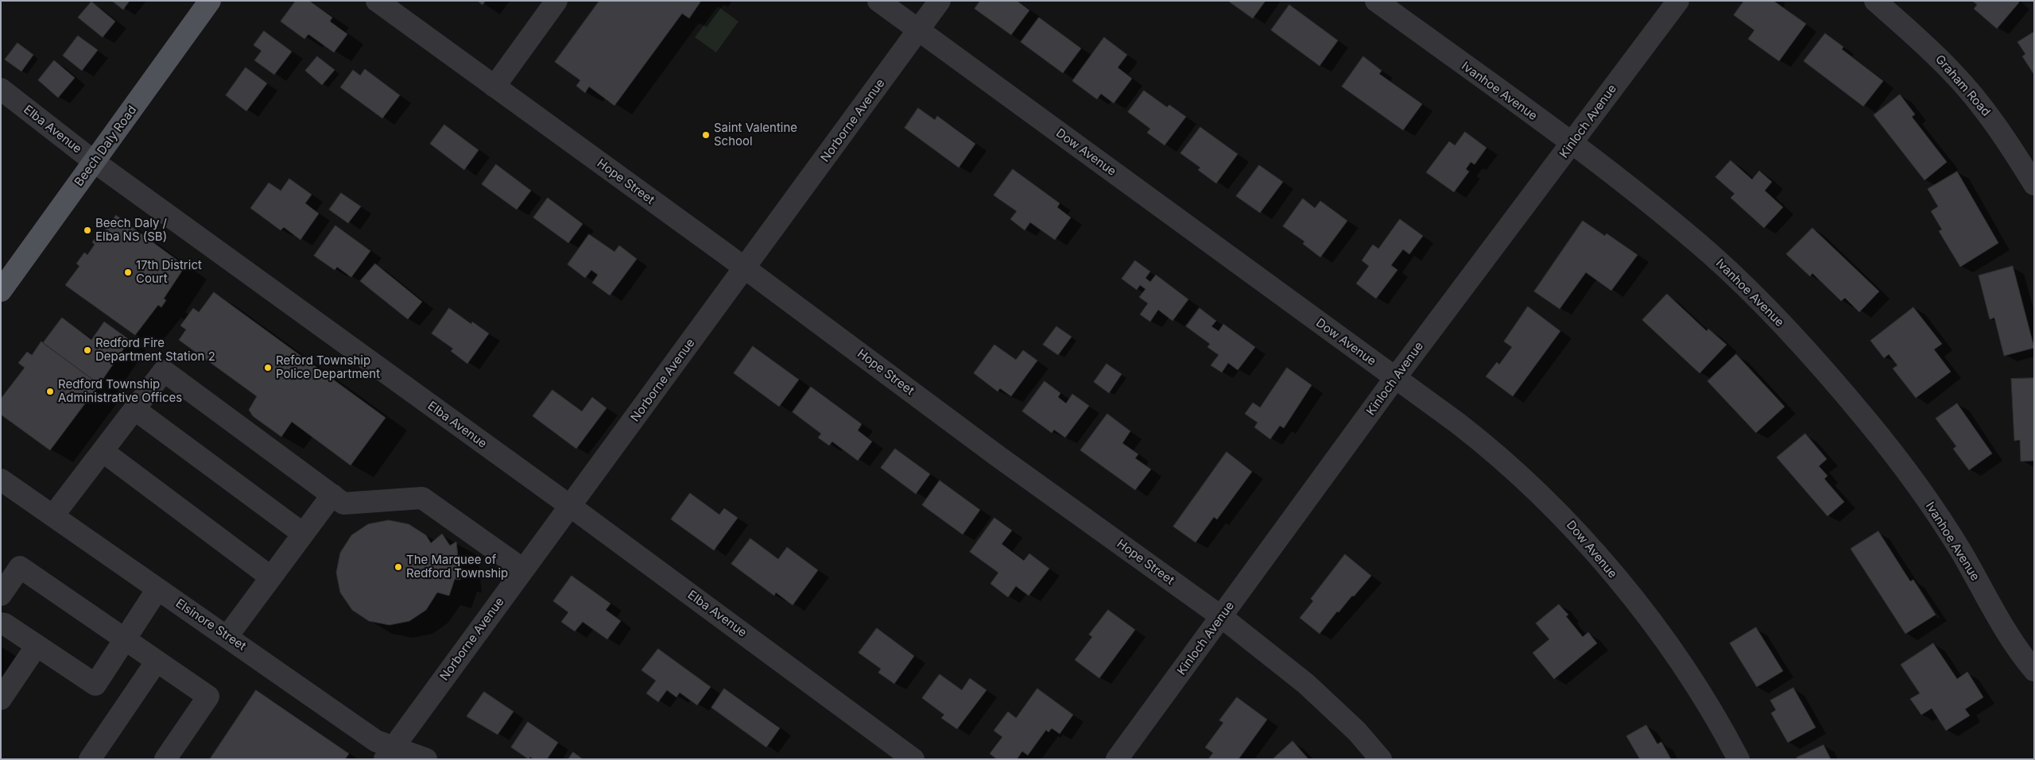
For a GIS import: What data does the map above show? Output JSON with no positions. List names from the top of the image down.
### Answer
{
  "streets": {
    "main road": ["Beech Daly Road"],
    "street": [
      "Graham Road",
      "Ivanhoe Avenue",
      "Norborne Avenue",
      "Kinloch Avenue",
      "Elba Avenue",
      "Dow Avenue",
      "Hope Street",
      "Elsinore Street"
    ]
  },
  "crossings": [
    ["Ivanhoe Avenue", "Kinloch Avenue"],
    ["Norborne Avenue", "Elba Avenue"],
    ["Norborne Avenue", "Dow Avenue"],
    ["Norborne Avenue", "Hope Street"],
    ["Norborne Avenue", "Elsinore Street"],
    ["Kinloch Avenue", "Dow Avenue"],
    ["Kinloch Avenue", "Hope Street"],
    ["Elba Avenue", "Beech Daly Road"]
  ],
  "places": [
    "Saint Valentine School",
    "Beech Daly / Elba NS (SB)",
    "17th District Court",
    "Redford Fire Department Station 2",
    "Reford Township Police Department",
    "Redford Township Administrative Offices",
    "The Marquee of Redford Township"
  ]
}
